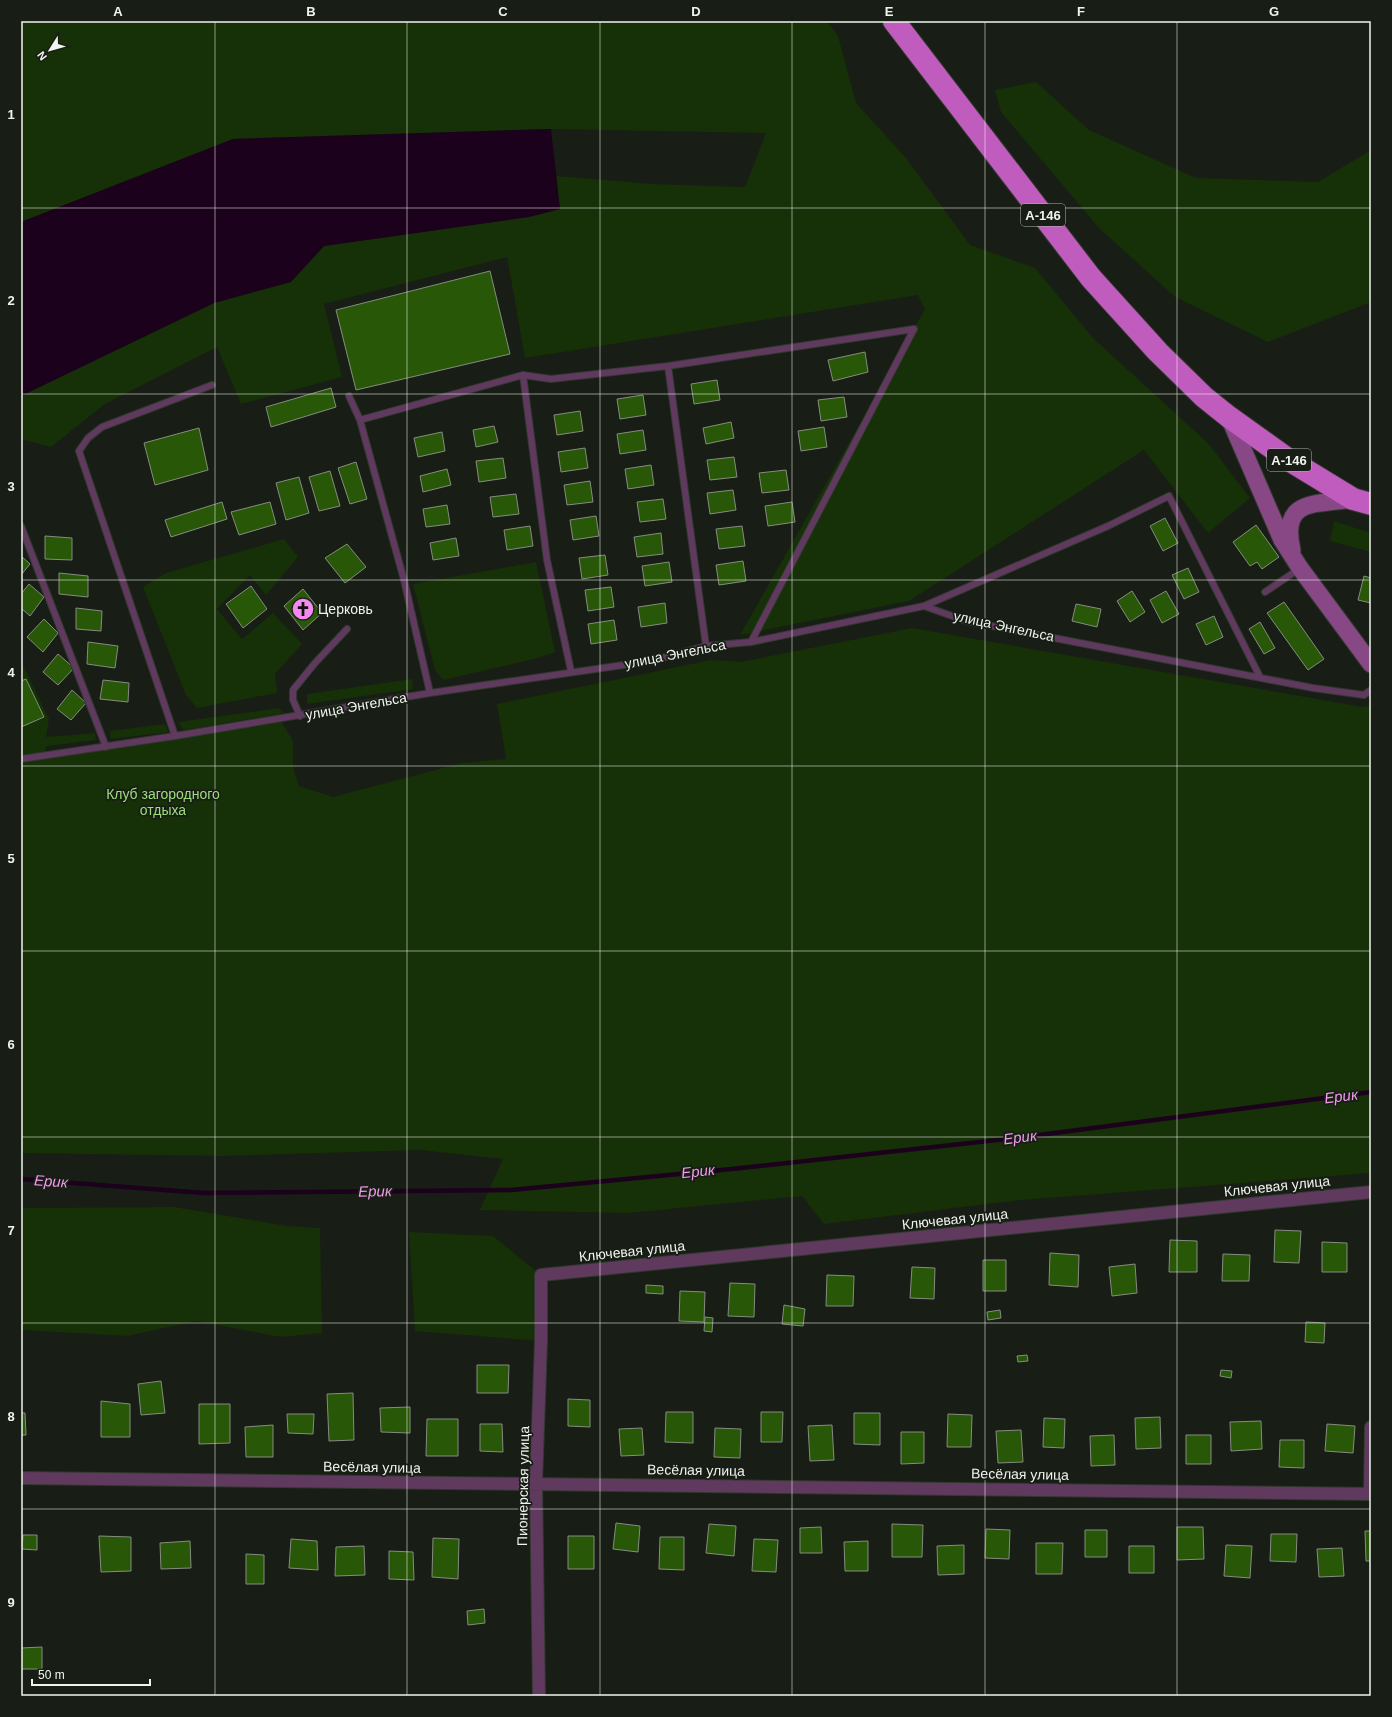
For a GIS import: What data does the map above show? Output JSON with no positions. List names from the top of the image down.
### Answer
{
  "streets": {
    "highway": ["А-146"],
    "street": ["Ключевая улица", "Весёлая улица", "Пионерская улица"],
    "lane": ["улица Энгельса"]
  },
  "crossings": [
    ["Ключевая улица", "Пионерская улица"],
    ["Весёлая улица", "Пионерская улица"]
  ],
  "water": ["Ерик"],
  "parks": ["Клуб загородного отдыха"],
  "places": {
    "church": ["Церковь"]
  },
  "scale_bar": "50 m",
  "north": "bottom left",
  "grid": {
    "columns": [
      "A",
      "B",
      "C",
      "D",
      "E",
      "F",
      "G"
    ],
    "rows": [
      "1",
      "2",
      "3",
      "4",
      "5",
      "6",
      "7",
      "8",
      "9"
    ]
  }
}
